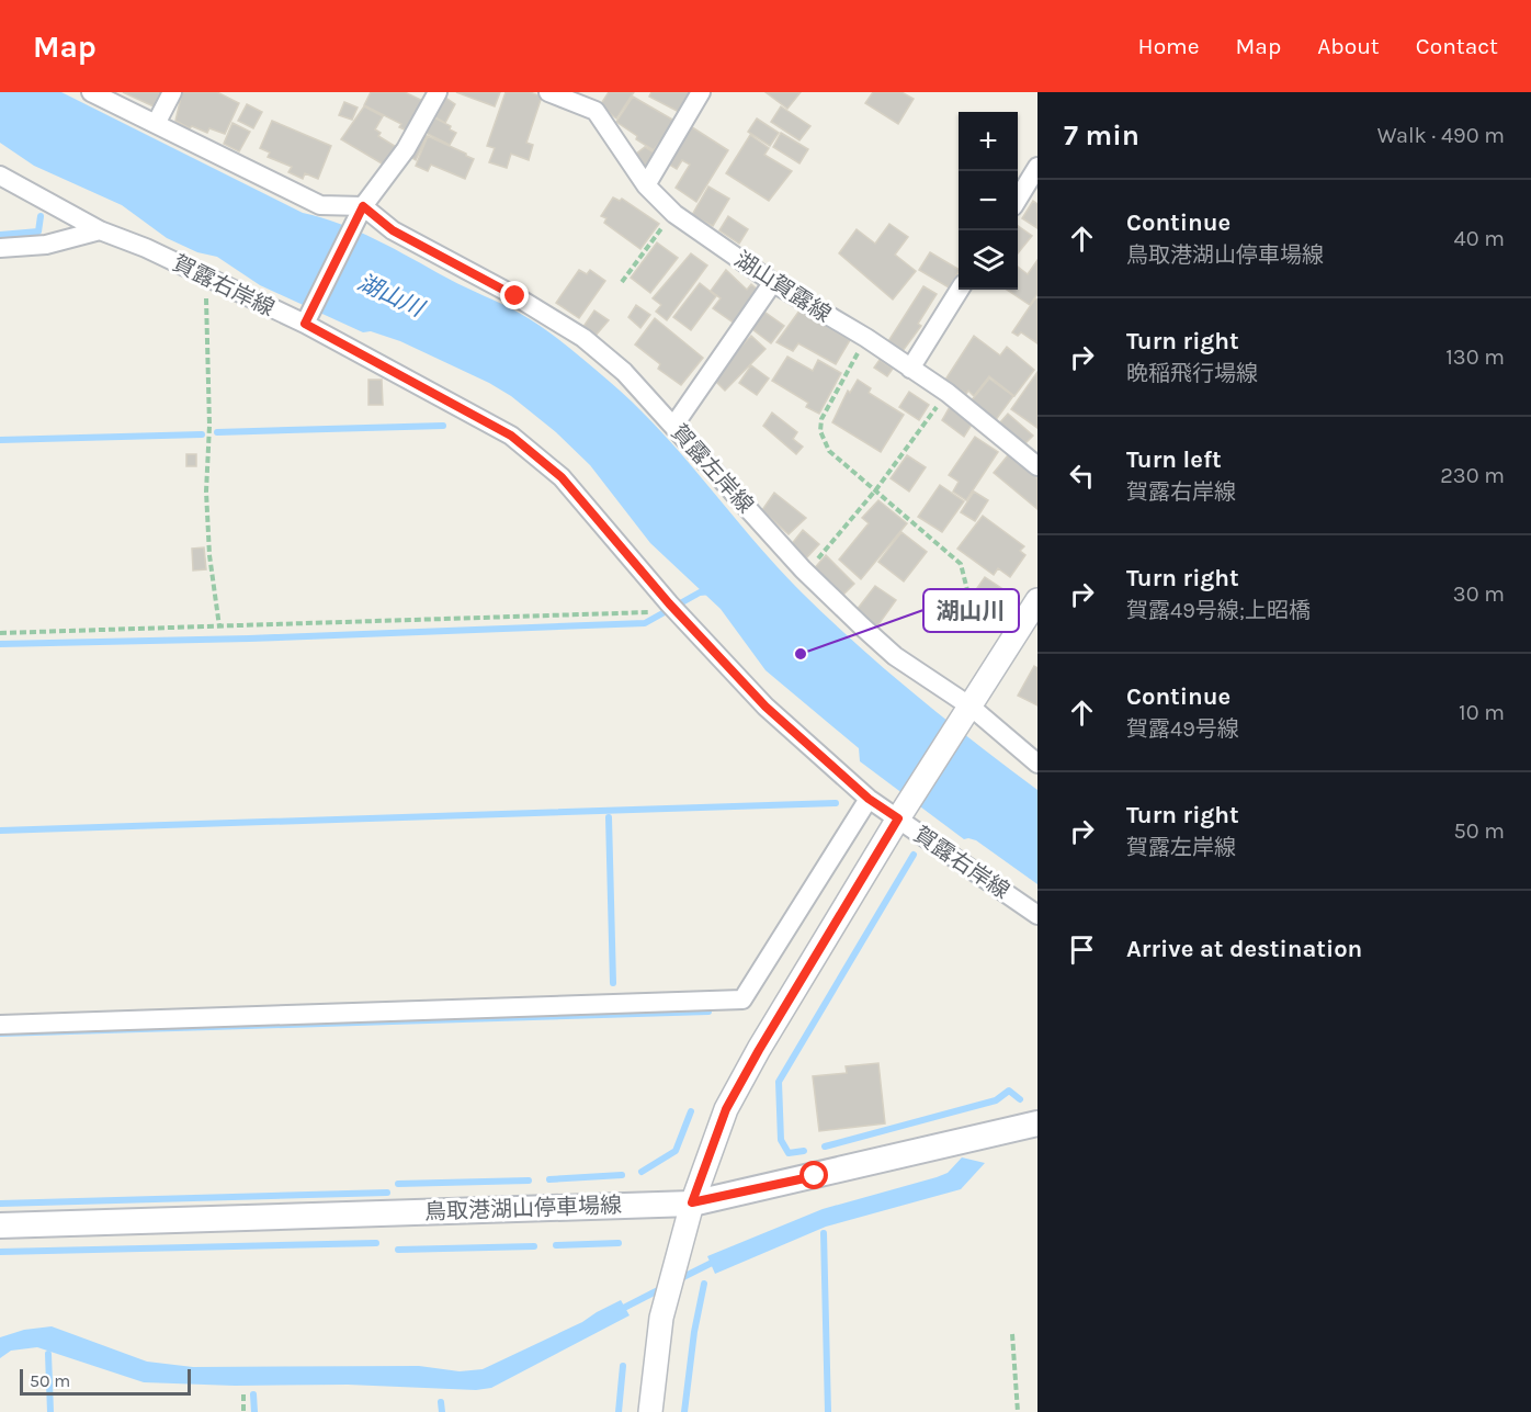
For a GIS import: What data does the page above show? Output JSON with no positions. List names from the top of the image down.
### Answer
{
  "streets": {
    "main road": ["鳥取港湖山停車場線"],
    "street": ["賀露右岸線", "湖山賀露線", "賀露左岸線"]
  },
  "water": ["湖山川"],
  "places": ["湖山川"],
  "scale_bar": "50 m",
  "page": {
    "header": "Map",
    "nav": [
      "Home",
      "Map",
      "About",
      "Contact"
    ],
    "heading": ["7 min", "Walk · 490 m"],
    "map_buttons": ["+", "−"],
    "list": [
      ["Continue", "鳥取港湖山停車場線", "40 m"],
      ["Turn right", "晩稲飛行場線", "130 m"],
      ["Turn left", "賀露右岸線", "230 m"],
      ["Turn right", "賀露49号線;上昭橋", "30 m"],
      ["Continue", "賀露49号線", "10 m"],
      ["Turn right", "賀露左岸線", "50 m"],
      "Arrive at destination"
    ],
    "scale": "50 m"
  }
}
